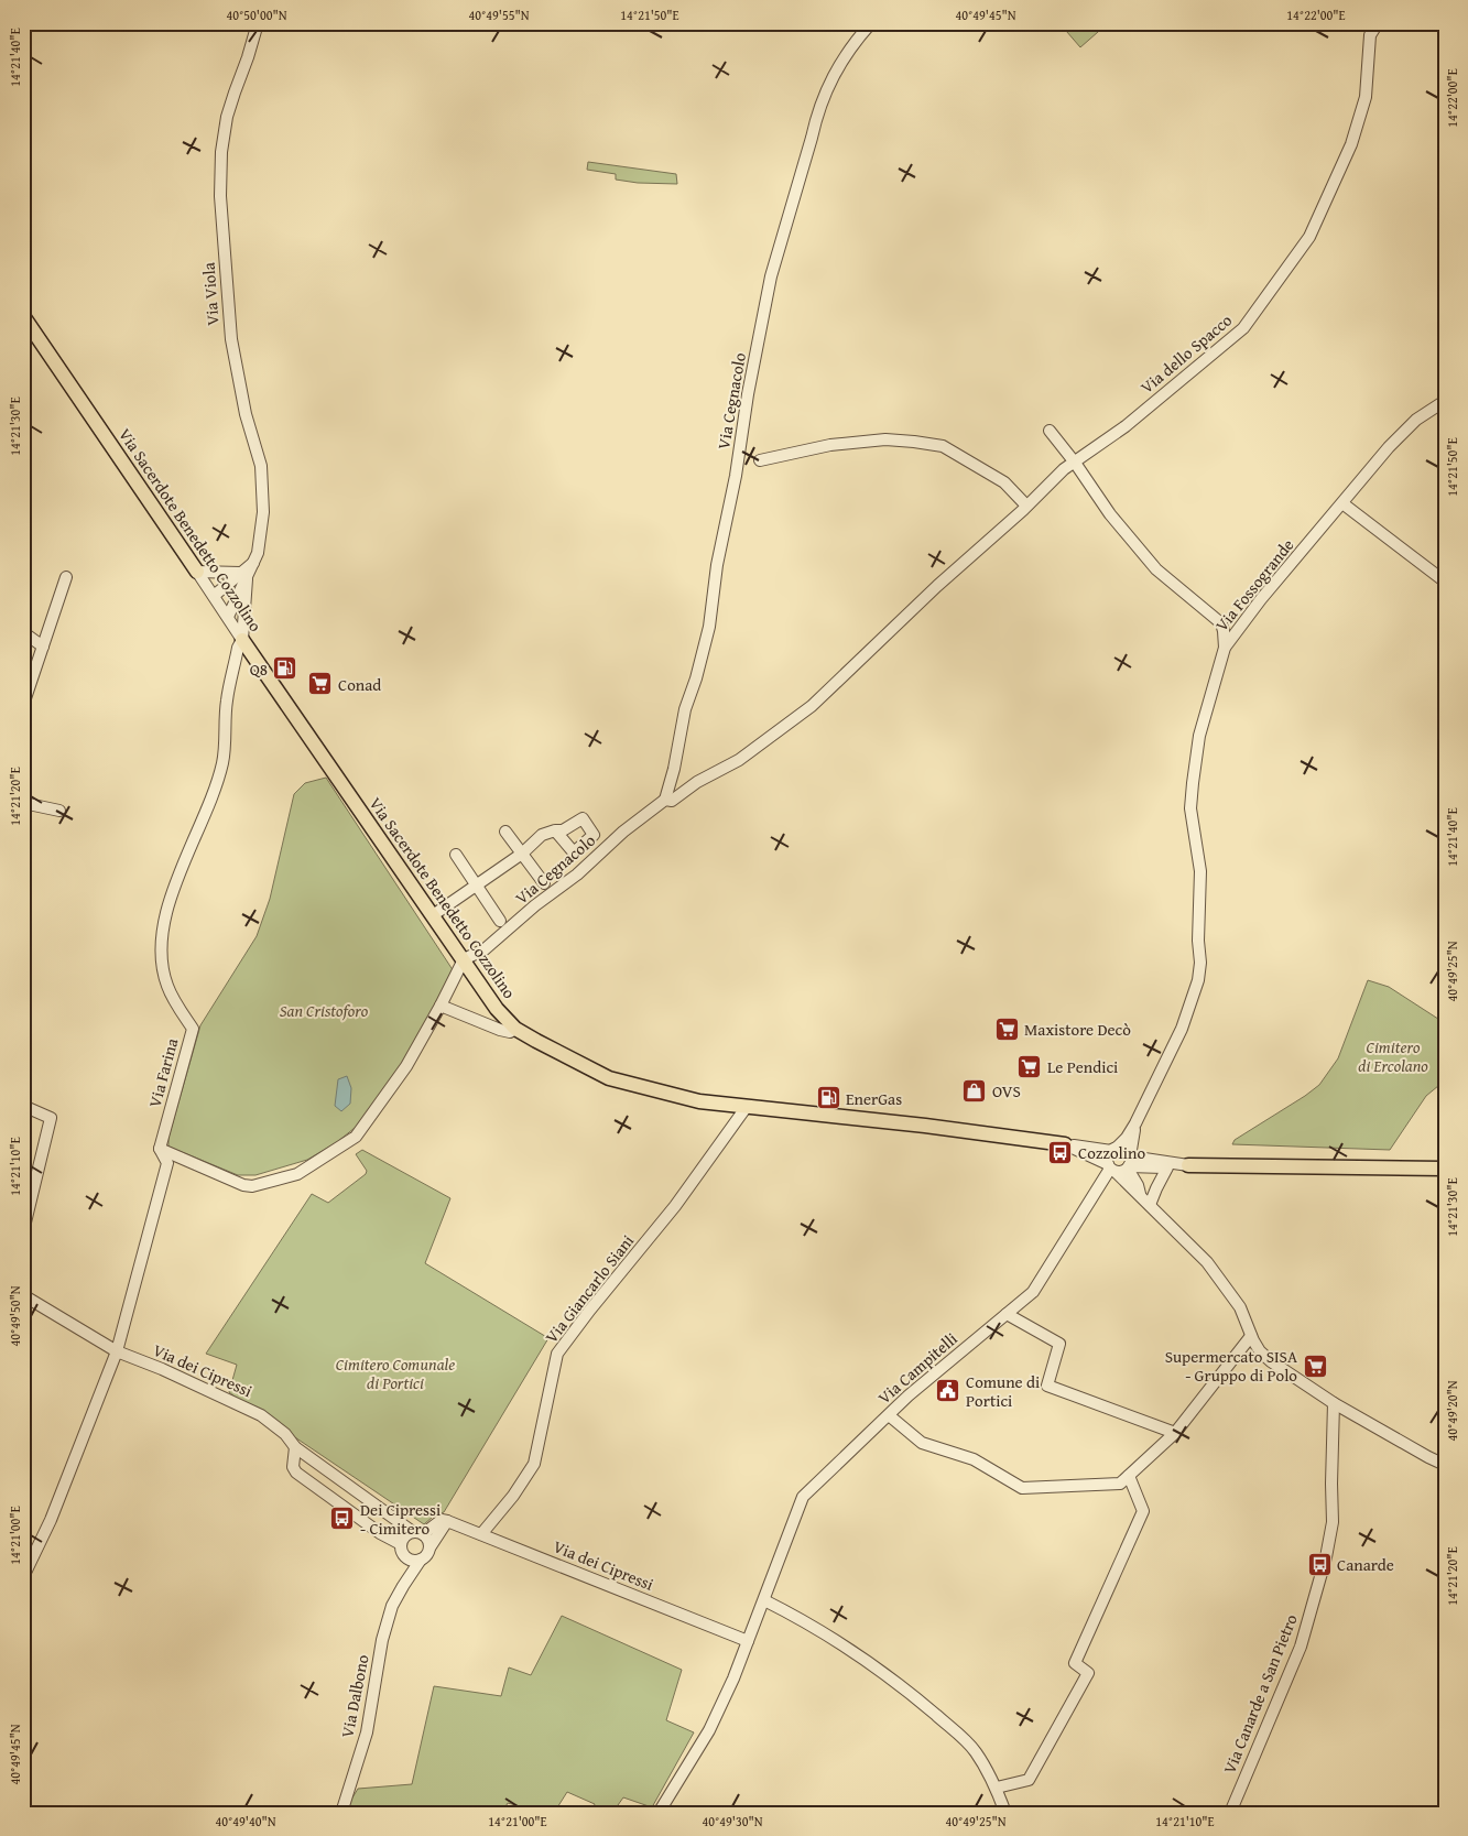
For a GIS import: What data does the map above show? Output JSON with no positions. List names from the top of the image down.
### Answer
{
  "streets": {
    "main road": ["Via Sacerdote Benedetto Cozzolino"],
    "street": [
      "Via Viola",
      "Via dello Spacco",
      "Via Cegnacolo",
      "Via Fossogrande",
      "Via Farina",
      "Via Giancarlo Siani",
      "Via Campitelli",
      "Via dei Cipressi",
      "Via Canarde a San Pietro",
      "Via Dalbono"
    ]
  },
  "crossings": [
    ["Via Viola", "Via Sacerdote Benedetto Cozzolino"],
    ["Via dello Spacco", "Via Cegnacolo"],
    ["Via Cegnacolo", "Via Sacerdote Benedetto Cozzolino"],
    ["Via Sacerdote Benedetto Cozzolino", "Via Farina"],
    ["Via Sacerdote Benedetto Cozzolino", "Via Giancarlo Siani"],
    ["Via Sacerdote Benedetto Cozzolino", "Via Campitelli"],
    ["Via Farina", "Via dei Cipressi"],
    ["Via Giancarlo Siani", "Via dei Cipressi"],
    ["Via Campitelli", "Via dei Cipressi"],
    ["Via dei Cipressi", "Via Dalbono"]
  ],
  "parks": ["San Cristoforo", "Cimitero di Ercolano", "Cimitero Comunale di Portici"],
  "places": {
    "fuel station": ["Q8", "EnerGas"],
    "supermarket": [
      "Conad",
      "Maxistore Decò",
      "Le Pendici",
      "Supermercato SISA - Gruppo di Polo"
    ],
    "shop": ["OVS"],
    "bus stop": ["Cozzolino", "Dei Cipressi - Cimitero", "Canarde"],
    "public building": ["Comune di Portici"]
  },
  "coordinates": [
    "40°50'00\"N",
    "40°49'55\"N",
    "14°21'50\"E",
    "40°49'45\"N",
    "14°22'00\"E",
    "14°21'40\"E",
    "14°21'30\"E",
    "14°21'20\"E",
    "40°49'25\"N",
    "14°21'10\"E",
    "40°49'50\"N",
    "40°49'20\"N",
    "14°21'00\"E",
    "40°49'40\"N",
    "40°49'30\"N"
  ]
}
